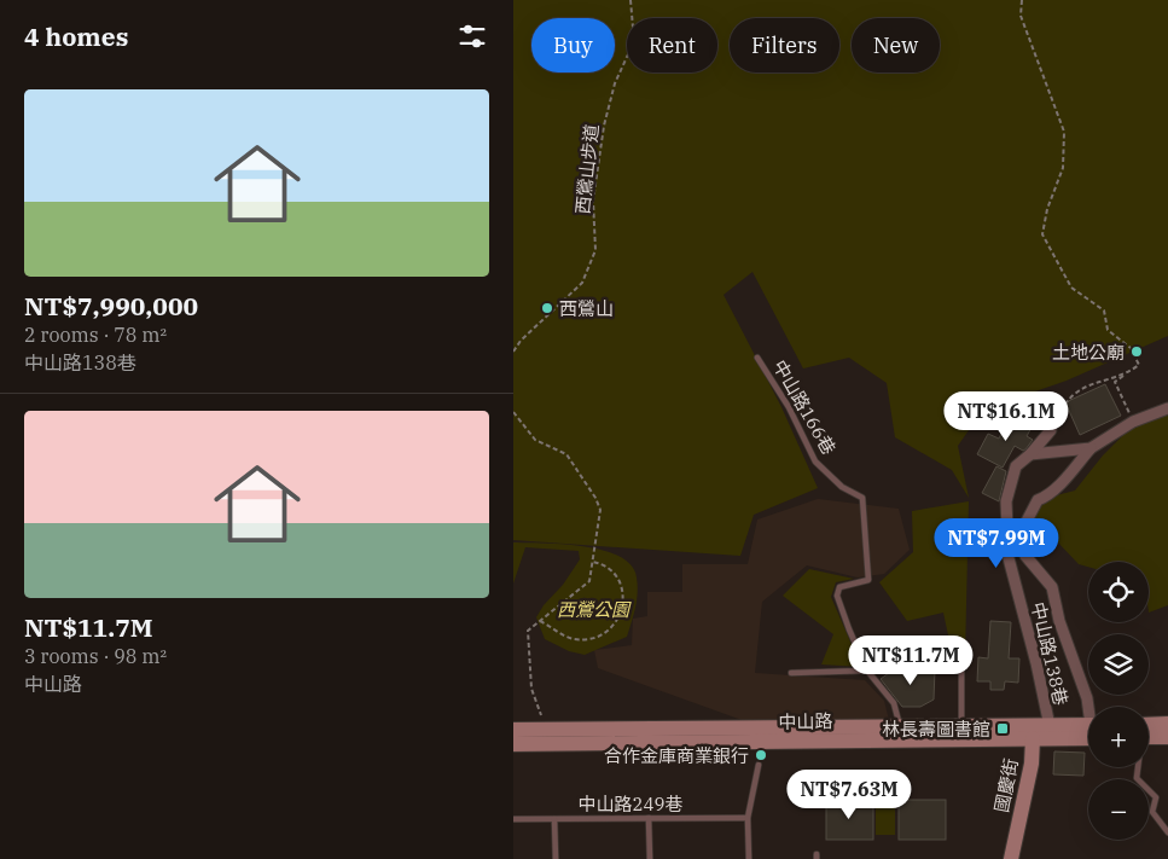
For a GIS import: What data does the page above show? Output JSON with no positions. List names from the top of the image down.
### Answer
{
  "streets": {
    "street": ["中山路138巷", "中山路", "國慶街"],
    "lane": ["中山路166巷", "中山路249巷"],
    "path": ["西鶯山步道"]
  },
  "crossings": [
    ["中山路166巷", "中山路"],
    ["中山路138巷", "中山路"],
    ["中山路138巷", "國慶街"],
    ["中山路", "國慶街"]
  ],
  "parks": ["西鶯公園"],
  "places": {
    "other": ["西鶯山", "土地公廟", "合作金庫商業銀行"],
    "transit": ["林長壽圖書館"]
  },
  "page": {
    "heading": "4 homes",
    "chip": [
      "Buy",
      "Rent",
      "Filters",
      "New"
    ],
    "list": [
      {
        "name": "NT$7,990,000",
        "note": "2 rooms · 78 m² · 中山路138巷"
      },
      {
        "name": "NT$11.7M",
        "note": "3 rooms · 98 m² · 中山路"
      }
    ],
    "price": [
      "NT$16.1M",
      "NT$7.99M",
      "NT$11.7M",
      "NT$7.63M"
    ],
    "map_buttons": ["+", "−"]
  }
}
